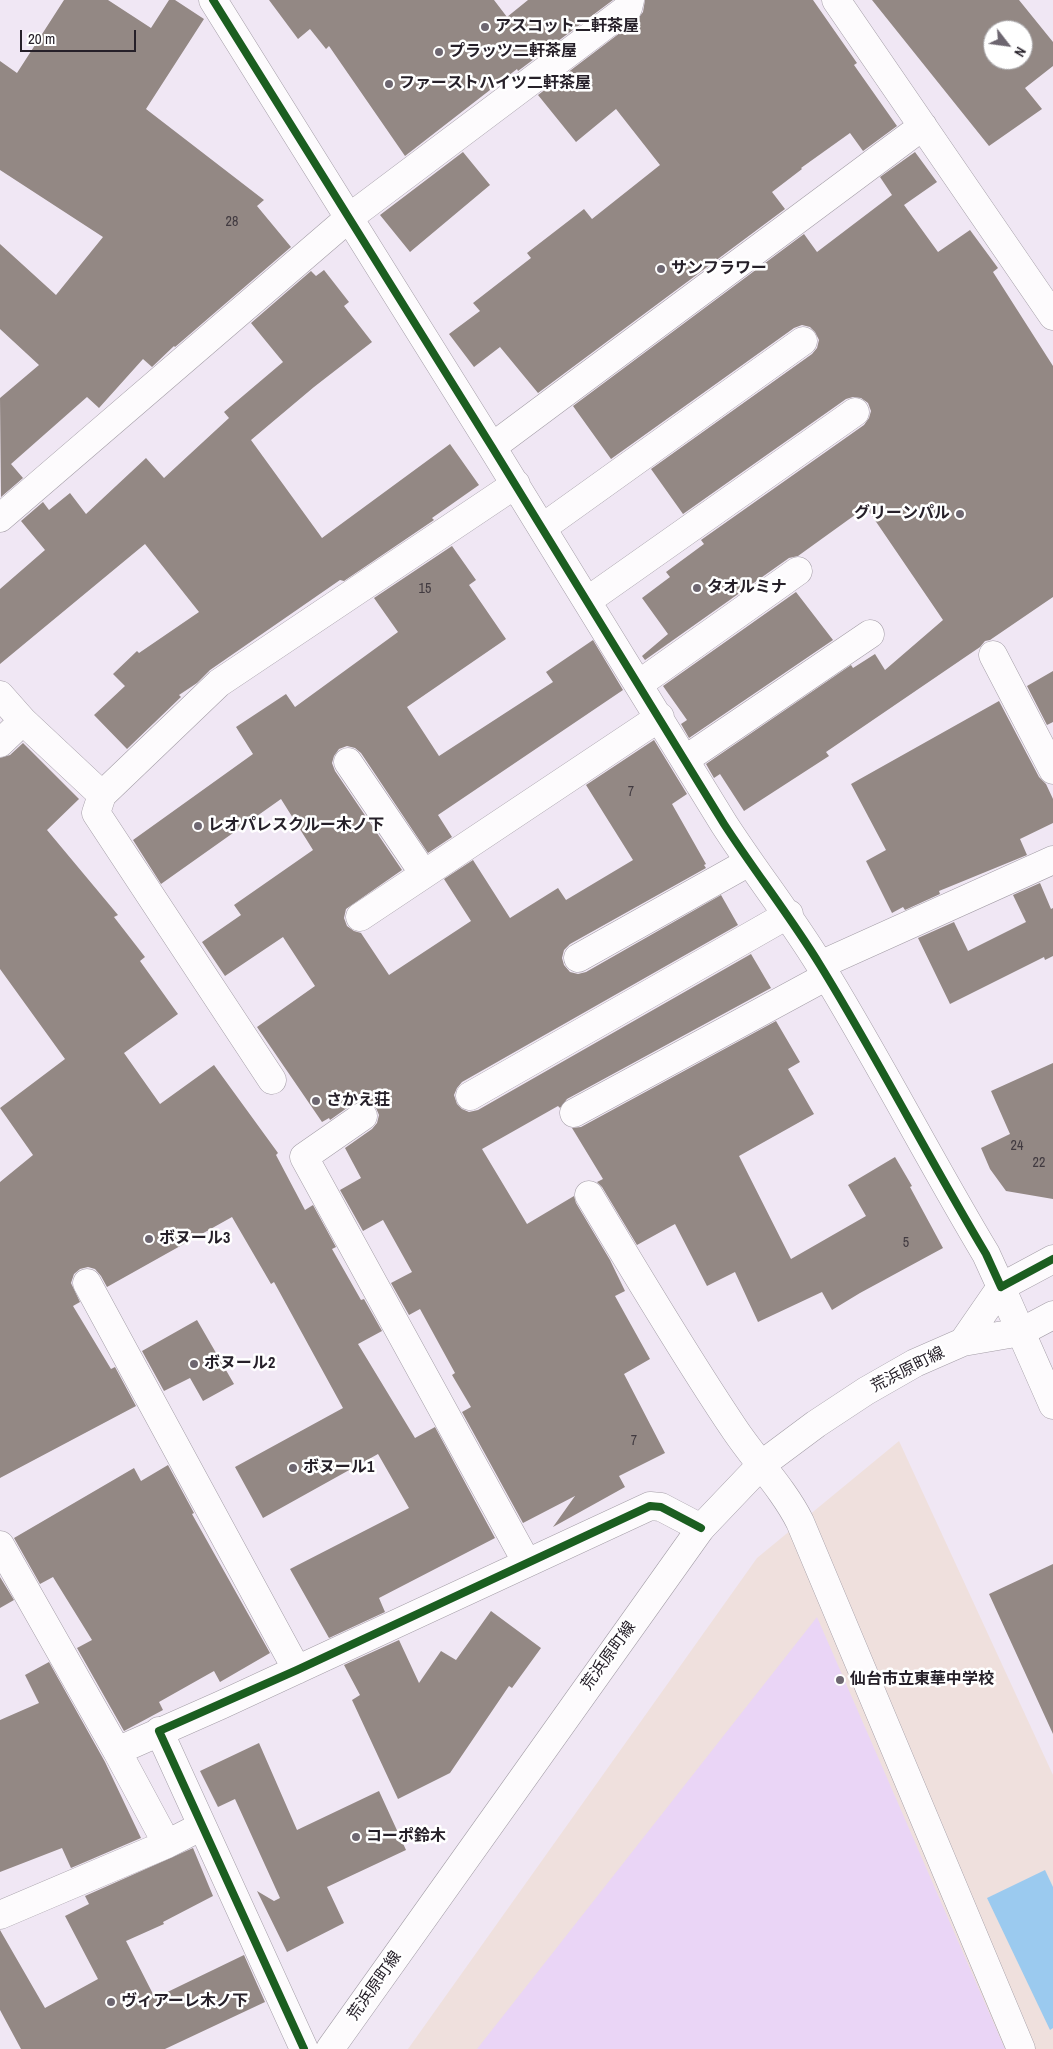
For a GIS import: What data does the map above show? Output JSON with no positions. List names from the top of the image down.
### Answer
{
  "streets": {
    "street": ["荒浜原町線"]
  },
  "places": [
    "アスコット二軒茶屋",
    "プラッツ二軒茶屋",
    "ファーストハイツ二軒茶屋",
    "サンフラワー",
    "グリーンパル",
    "タオルミナ",
    "レオパレスクルー木ノ下",
    "さかえ荘",
    "ボヌール3",
    "ボヌール2",
    "ボヌール1",
    "仙台市立東華中学校",
    "コーポ鈴木",
    "ヴィアーレ木ノ下"
  ],
  "house_numbers": [
    "28",
    "15",
    "7",
    "24",
    "22",
    "5",
    "7"
  ],
  "scale_bar": "20 m",
  "north": "bottom right"
}
